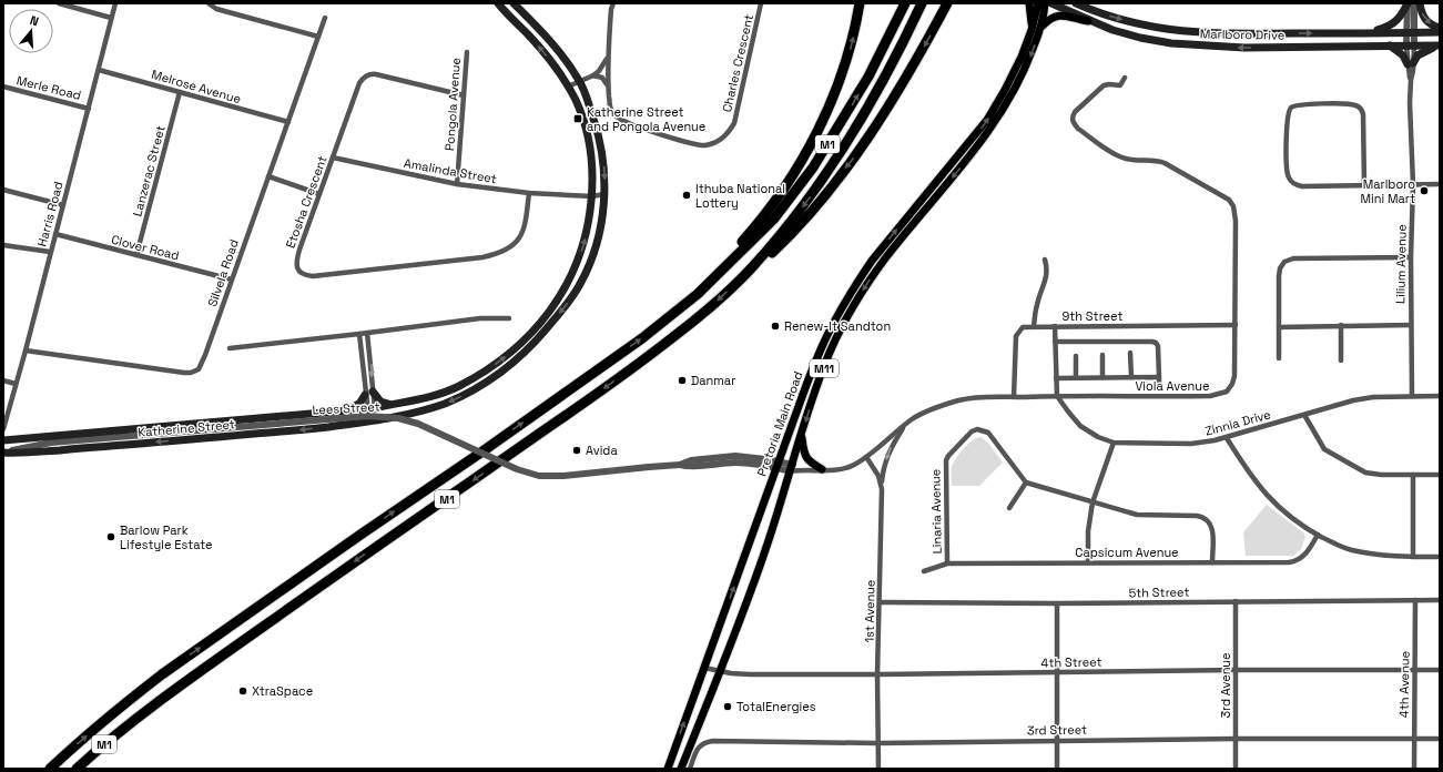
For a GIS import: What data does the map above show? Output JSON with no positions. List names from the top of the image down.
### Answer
{
  "streets": {
    "highway": ["M1"],
    "main road": [
      "Marlboro Drive",
      "M11",
      "Pretoria Main Road",
      "Katherine Street"
    ],
    "street": [
      "Charles Crescent",
      "Melrose Avenue",
      "Merle Road",
      "Pongola Avenue",
      "Lanzerac Street",
      "Amalinda Street",
      "Etosha Crescent",
      "Harris Road",
      "Clover Road",
      "Lilium Avenue",
      "Silvela Road",
      "9th Street",
      "Viola Avenue",
      "Lees Street",
      "Zinnia Drive",
      "Linaria Avenue",
      "Capsicum Avenue",
      "5th Street",
      "1st Avenue",
      "4th Street",
      "4th Avenue",
      "3rd Avenue",
      "3rd Street"
    ]
  },
  "crossings": [
    ["Marlboro Drive", "Lilium Avenue"],
    ["Melrose Avenue", "Lanzerac Street"],
    ["Melrose Avenue", "Harris Road"],
    ["Melrose Avenue", "Silvela Road"],
    ["Merle Road", "Harris Road"],
    ["Pongola Avenue", "Amalinda Street"],
    ["Pongola Avenue", "Etosha Crescent"],
    ["Lanzerac Street", "Clover Road"],
    ["Amalinda Street", "Etosha Crescent"],
    ["Amalinda Street", "Katherine Street"],
    ["Harris Road", "Clover Road"],
    ["Harris Road", "Silvela Road"],
    ["Clover Road", "Silvela Road"],
    ["Lilium Avenue", "Zinnia Drive"],
    ["9th Street", "Viola Avenue"],
    ["Viola Avenue", "Lees Street"],
    ["Viola Avenue", "Zinnia Drive"],
    ["Viola Avenue", "Pretoria Main Road"],
    ["Viola Avenue", "1st Avenue"],
    ["Lees Street", "Pretoria Main Road"],
    ["Lees Street", "Katherine Street"],
    ["Pretoria Main Road", "4th Street"],
    ["Linaria Avenue", "Capsicum Avenue"],
    ["5th Street", "1st Avenue"],
    ["5th Street", "4th Avenue"],
    ["5th Street", "3rd Avenue"],
    ["1st Avenue", "4th Street"],
    ["1st Avenue", "3rd Street"],
    ["4th Street", "4th Avenue"],
    ["4th Street", "3rd Avenue"],
    ["4th Avenue", "3rd Street"],
    ["3rd Avenue", "3rd Street"]
  ],
  "places": {
    "transit": ["Katherine Street and Pongola Avenue"],
    "other": [
      "Marlboro Mini Mart",
      "Ithuba National Lottery",
      "Renew-It Sandton",
      "Danmar",
      "Avida",
      "Barlow Park Lifestyle Estate",
      "XtraSpace",
      "TotalEnergies"
    ]
  },
  "north": "top"
}
